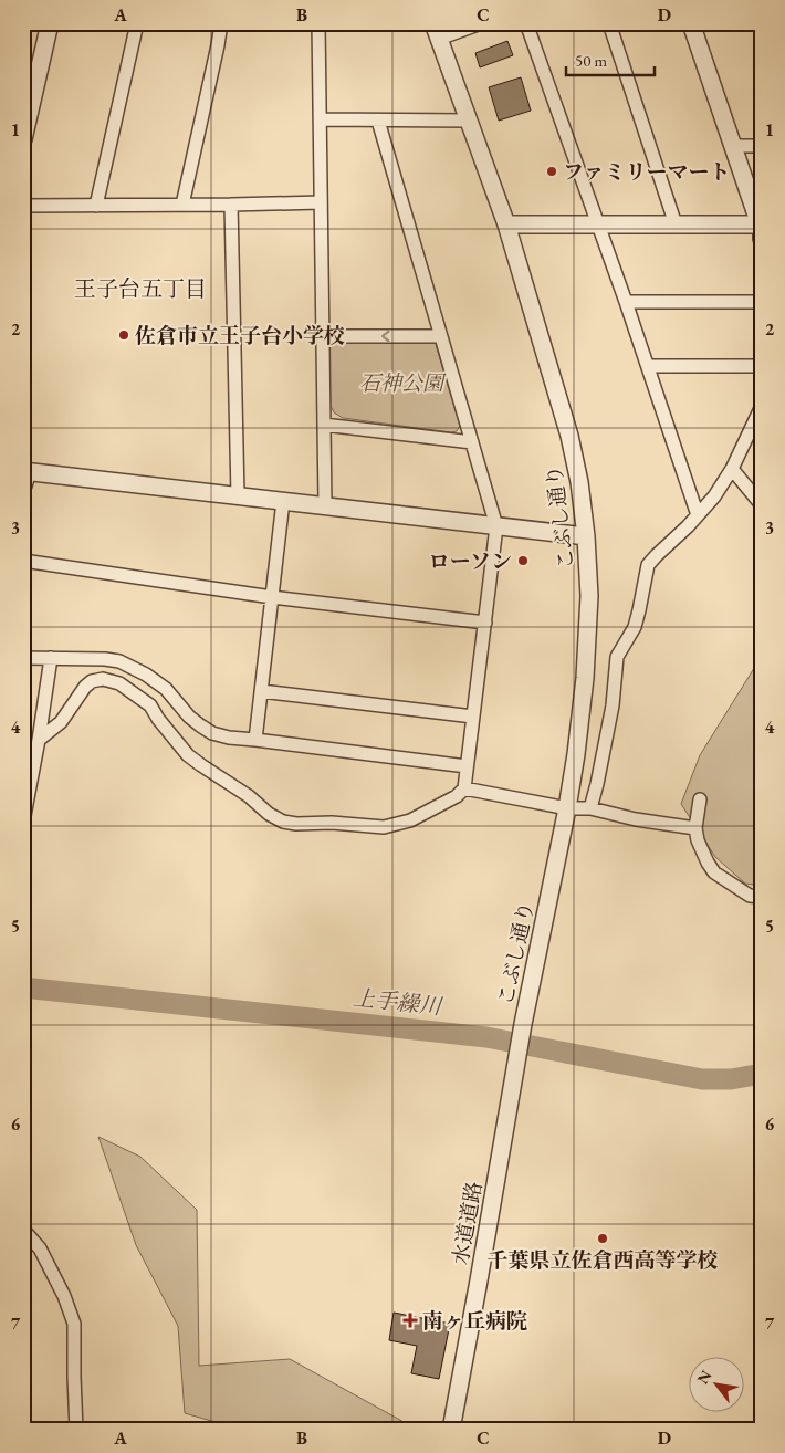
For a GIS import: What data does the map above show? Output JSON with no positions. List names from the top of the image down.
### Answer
{
  "streets": {
    "street": ["こぶし通り", "水道道路"]
  },
  "crossings": [
    ["こぶし通り", "水道道路"]
  ],
  "districts": ["王子台五丁目"],
  "water": ["上手繰川"],
  "parks": ["石神公園"],
  "places": {
    "other": [
      "ファミリーマート",
      "佐倉市立王子台小学校",
      "ローソン",
      "千葉県立佐倉西高等学校"
    ],
    "health": ["南ヶ丘病院"]
  },
  "scale_bar": "50 m",
  "north": "top left",
  "grid": {
    "columns": [
      "A",
      "B",
      "C",
      "D"
    ],
    "rows": [
      "1",
      "2",
      "3",
      "4",
      "5",
      "6",
      "7"
    ]
  }
}
